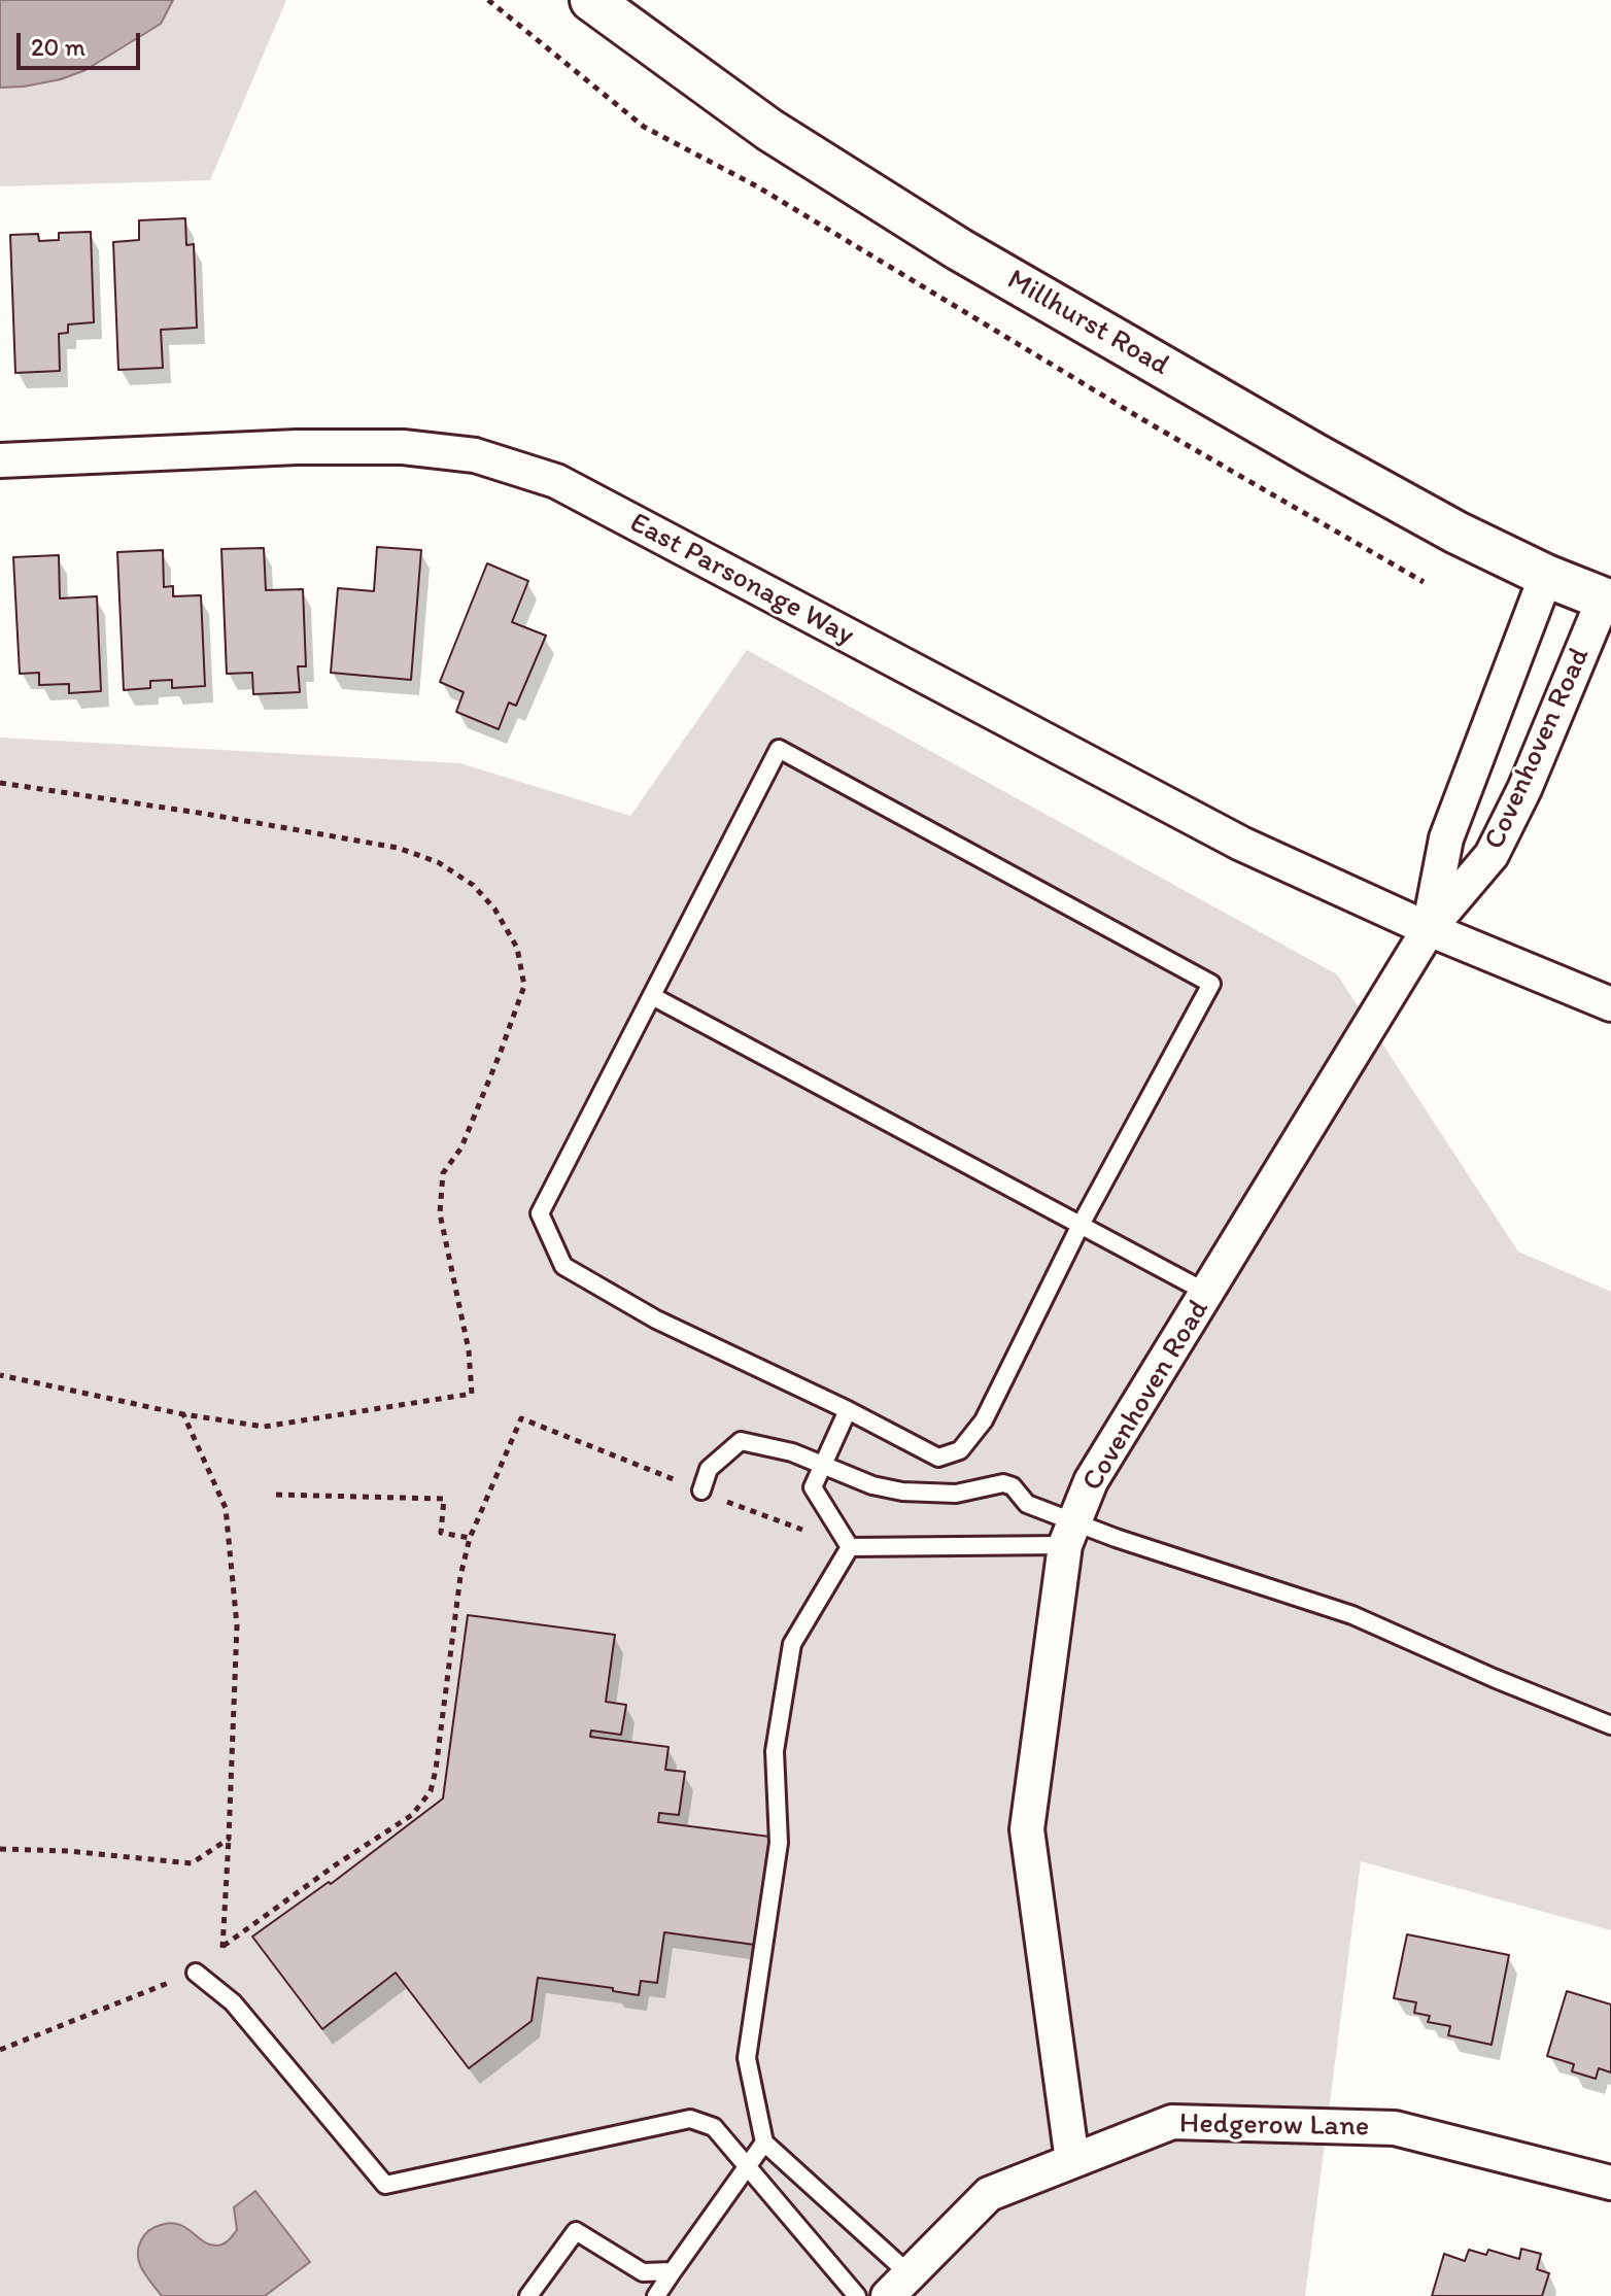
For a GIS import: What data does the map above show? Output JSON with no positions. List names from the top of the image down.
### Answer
{
  "streets": {
    "street": [
      "Millhurst Road",
      "East Parsonage Way",
      "Covenhoven Road",
      "Hedgerow Lane"
    ]
  },
  "crossings": [
    ["Millhurst Road", "Covenhoven Road"],
    ["East Parsonage Way", "Covenhoven Road"],
    ["Covenhoven Road", "Hedgerow Lane"]
  ],
  "scale_bar": "20 m"
}
